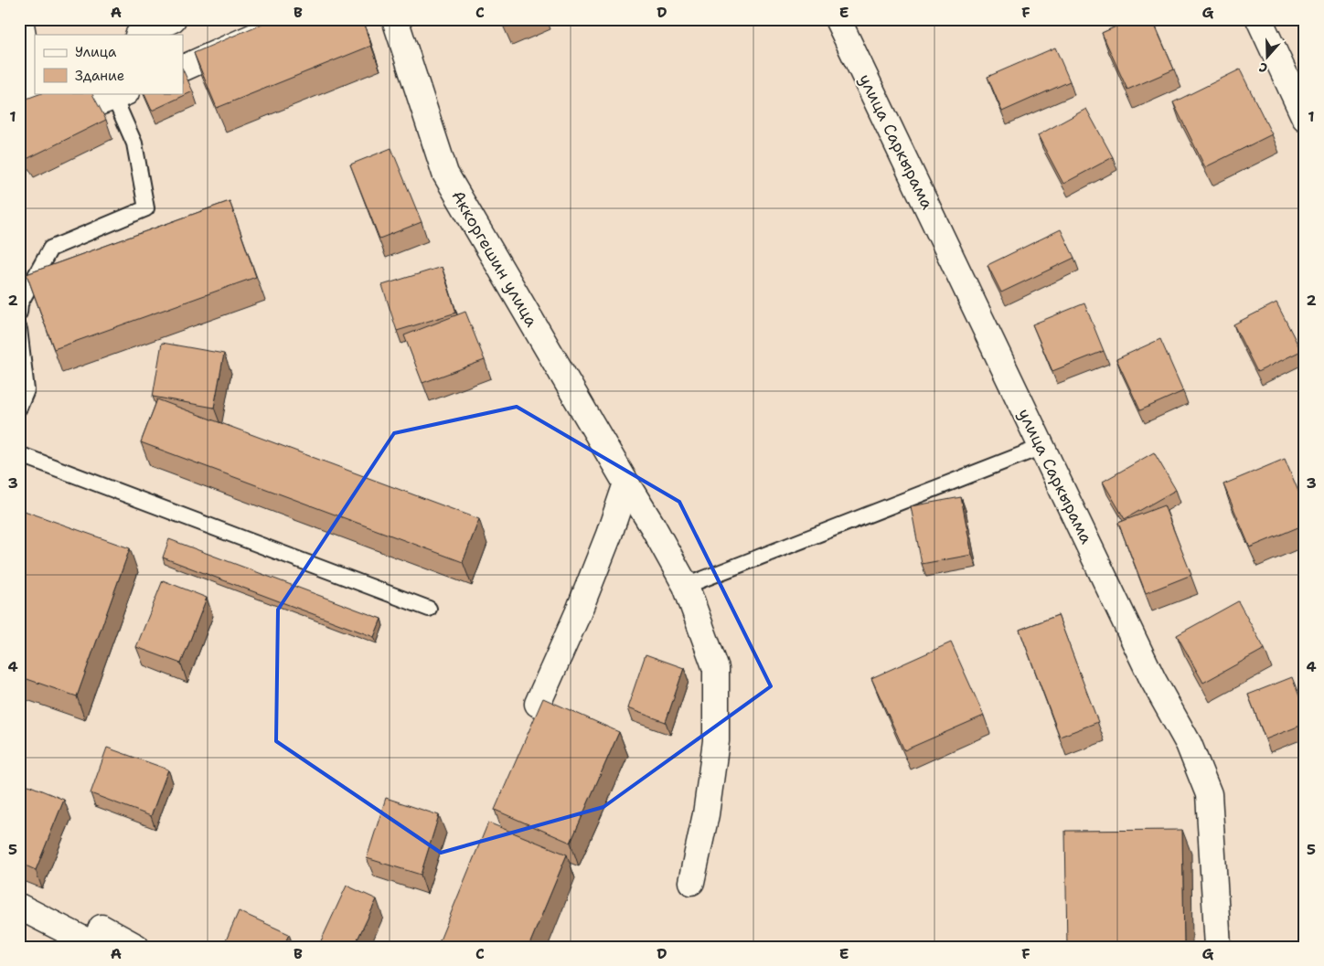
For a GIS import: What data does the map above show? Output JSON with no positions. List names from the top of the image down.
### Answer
{
  "streets": {
    "main road": ["улица Саркырама", "Аккоргешин улица"]
  },
  "legend": ["Улица", "Здание"],
  "north": "bottom",
  "grid": {
    "columns": [
      "A",
      "B",
      "C",
      "D",
      "E",
      "F",
      "G"
    ],
    "rows": [
      "1",
      "2",
      "3",
      "4",
      "5"
    ]
  }
}
